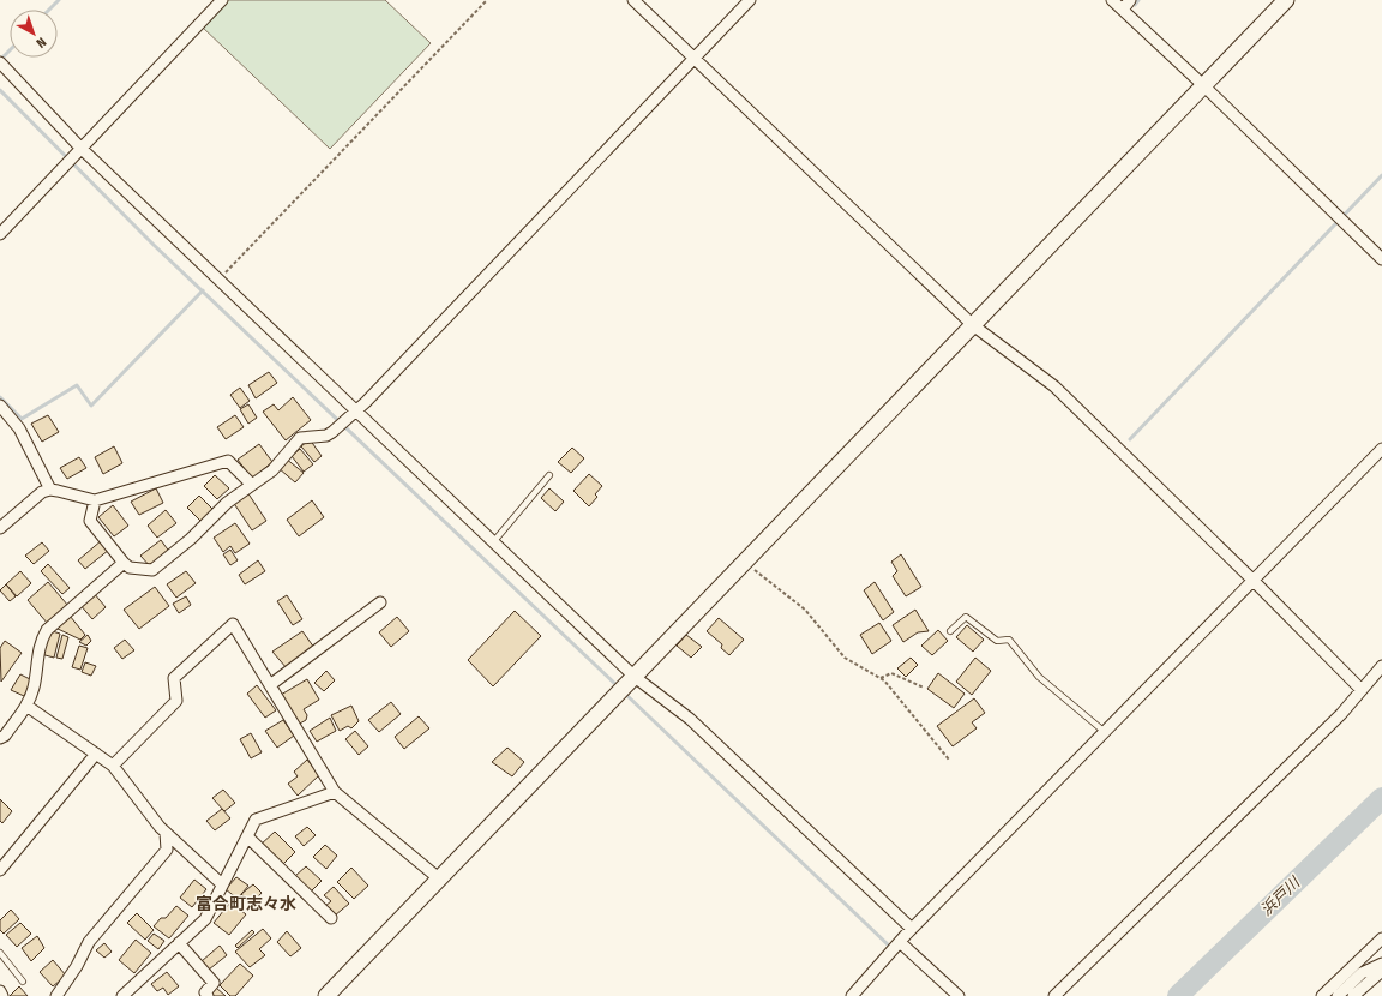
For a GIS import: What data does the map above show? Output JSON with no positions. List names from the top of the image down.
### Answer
{
  "districts": ["富合町志々水"],
  "water": ["浜戸川"],
  "north": "bottom right"
}
